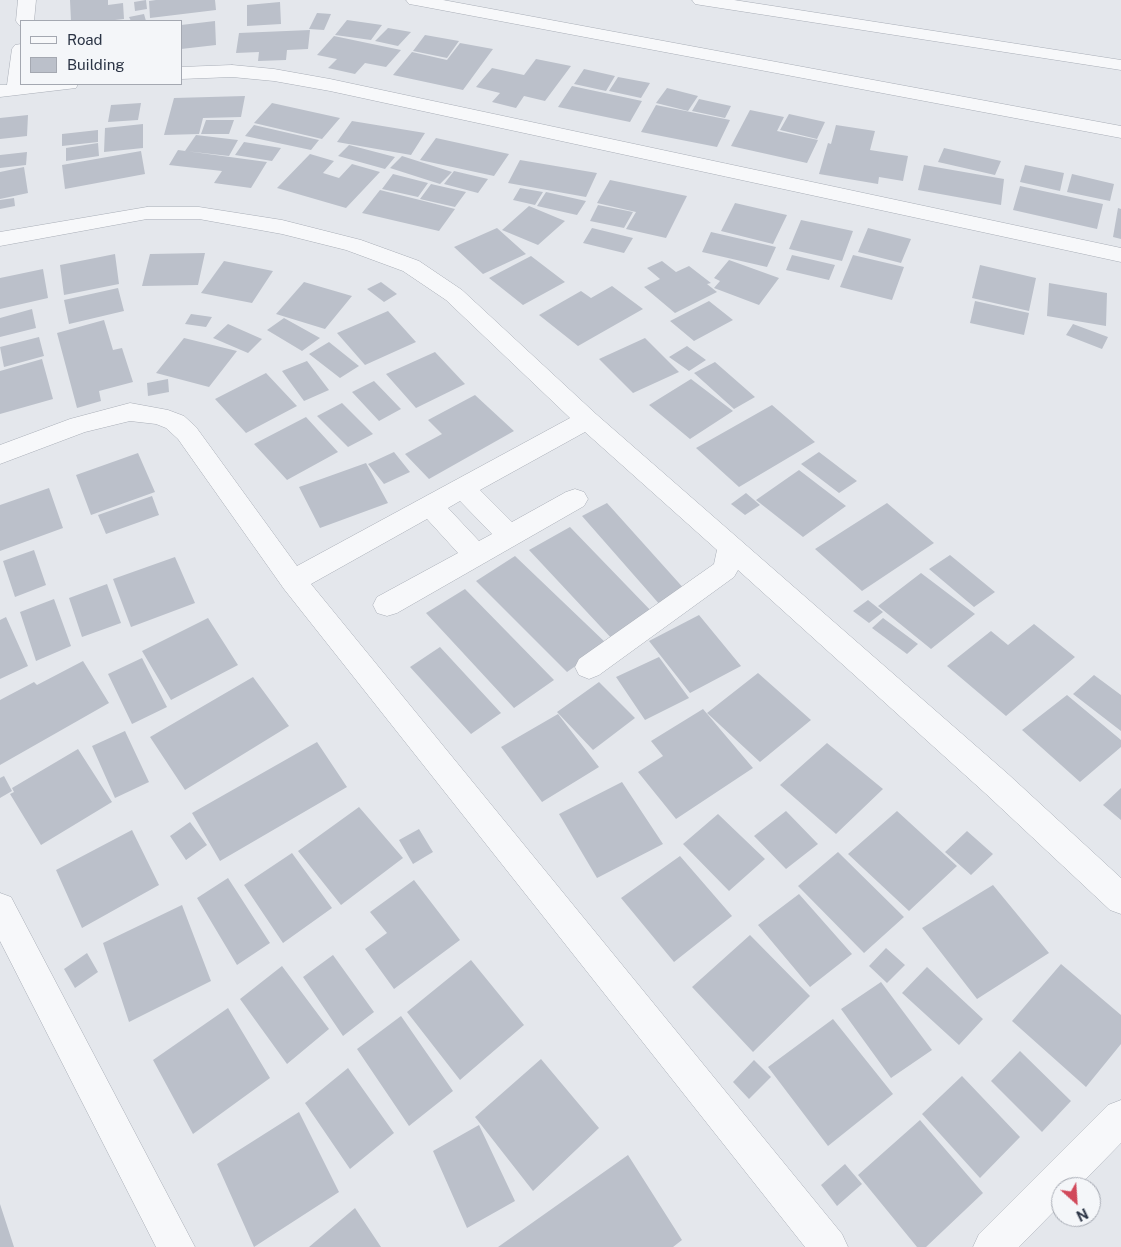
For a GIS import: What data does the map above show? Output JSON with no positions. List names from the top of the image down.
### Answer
{
  "legend": ["Road", "Building"],
  "north": "bottom right"
}
